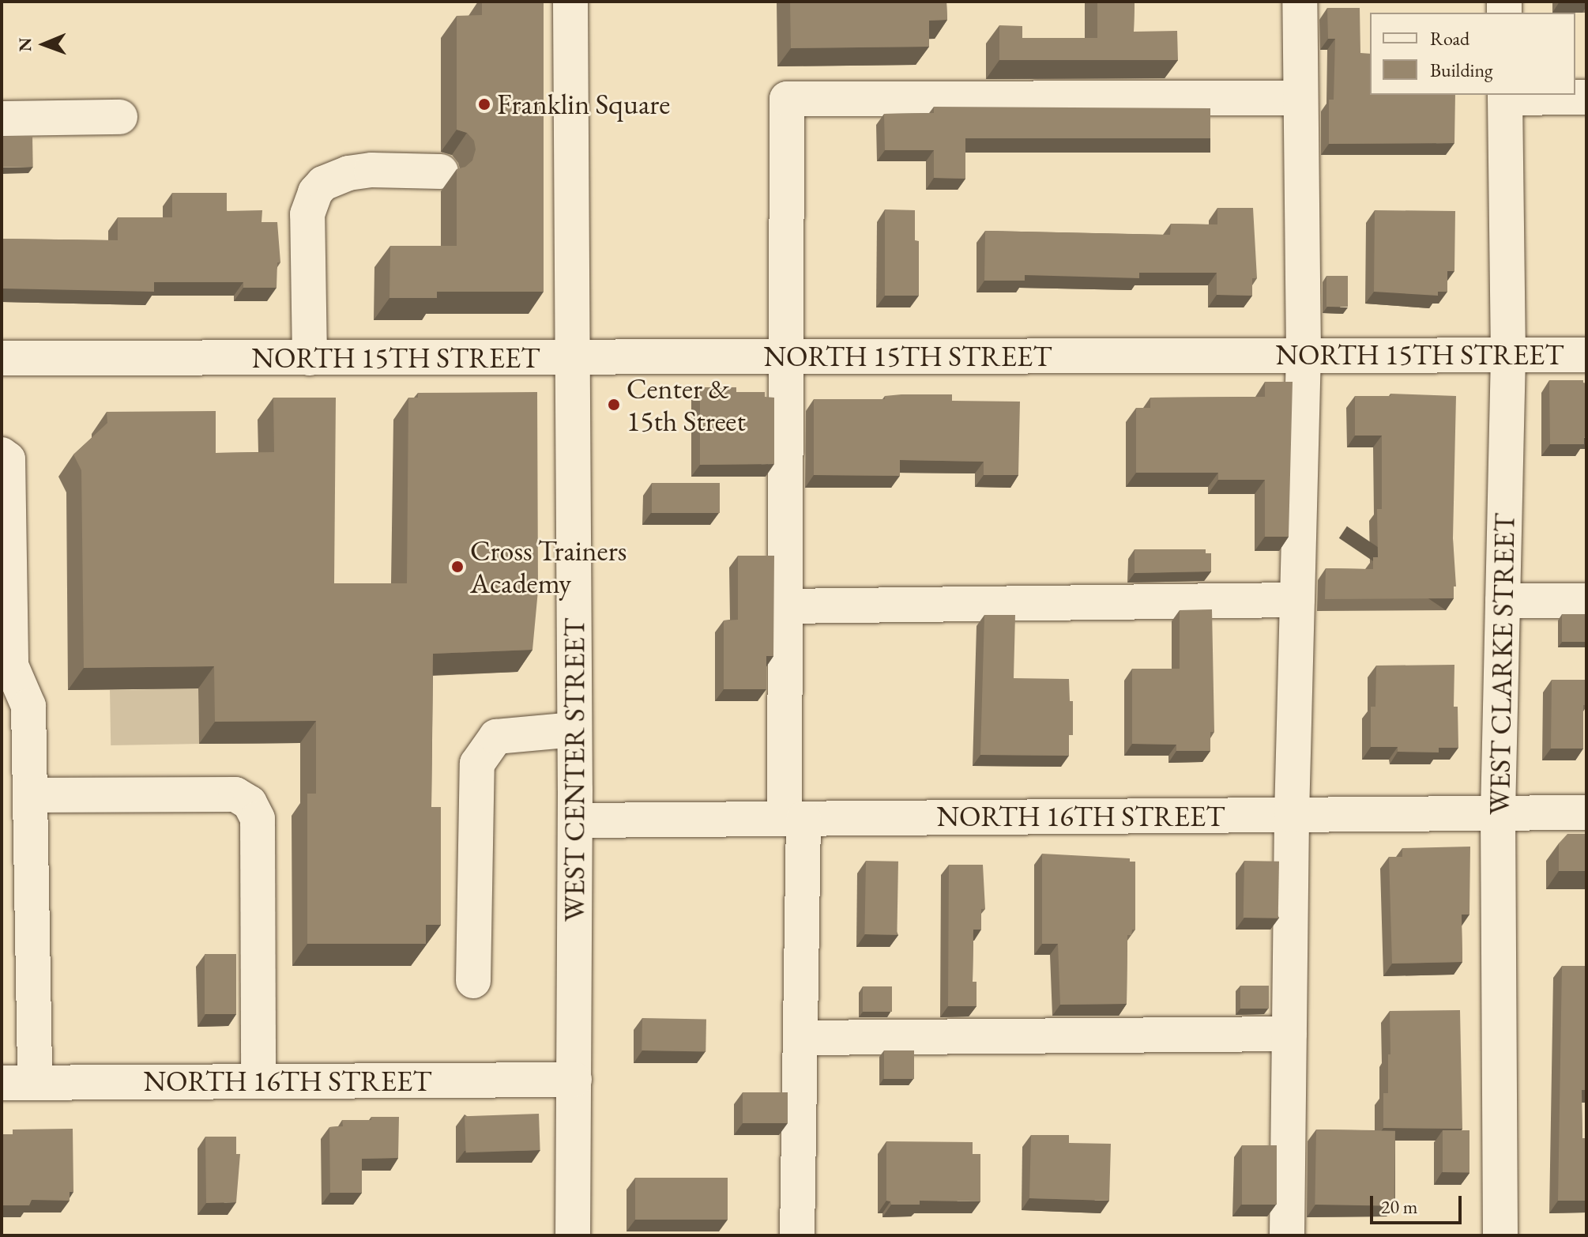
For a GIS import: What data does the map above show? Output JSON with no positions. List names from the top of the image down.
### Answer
{
  "streets": {
    "street": [
      "NORTH 15TH STREET",
      "WEST CLARKE STREET",
      "WEST CENTER STREET",
      "NORTH 16TH STREET"
    ]
  },
  "crossings": [
    ["NORTH 15TH STREET", "WEST CLARKE STREET"],
    ["NORTH 15TH STREET", "WEST CENTER STREET"],
    ["WEST CLARKE STREET", "NORTH 16TH STREET"],
    ["WEST CENTER STREET", "NORTH 16TH STREET"]
  ],
  "places": ["Franklin Square", "Center & 15th Street", "Cross Trainers Academy"],
  "legend": ["Road", "Building"],
  "scale_bar": "20 m",
  "north": "left"
}
